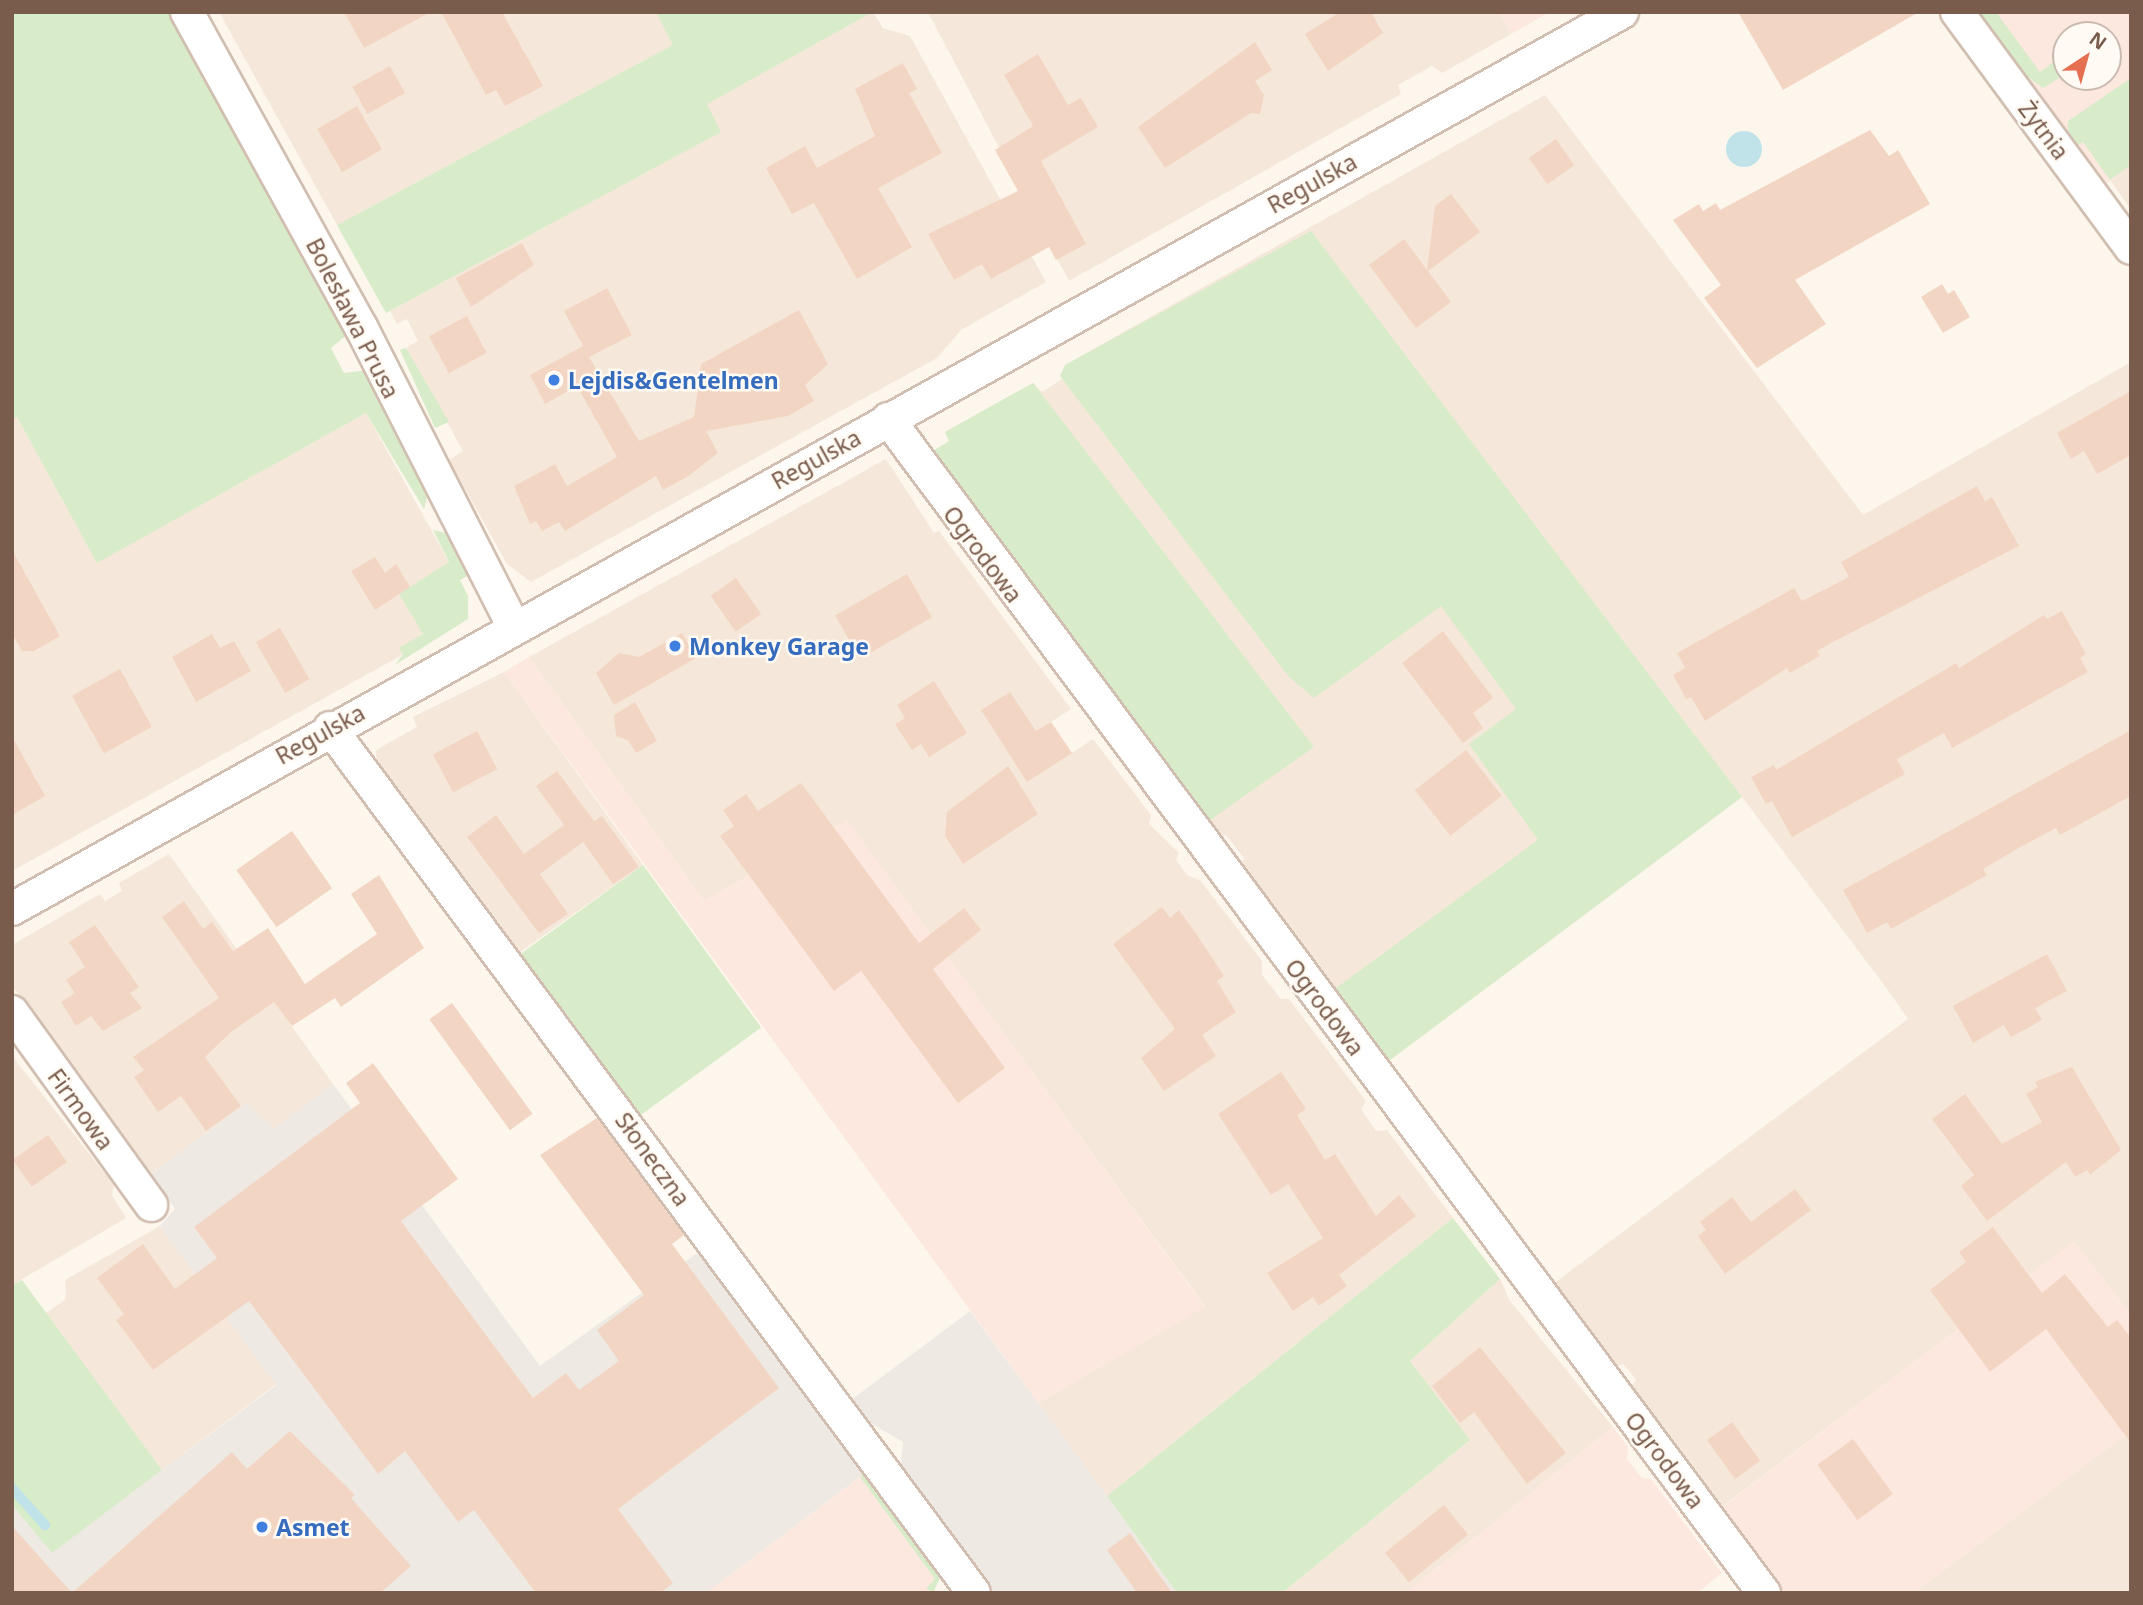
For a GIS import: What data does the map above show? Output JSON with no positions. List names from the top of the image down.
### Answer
{
  "streets": {
    "street": [
      "Żytnia",
      "Regulska",
      "Bolesława Prusa",
      "Ogrodowa",
      "Firmowa",
      "Słoneczna"
    ]
  },
  "crossings": [
    ["Regulska", "Bolesława Prusa"],
    ["Regulska", "Ogrodowa"],
    ["Regulska", "Słoneczna"]
  ],
  "places": ["Lejdis&Gentelmen", "Monkey Garage", "Asmet"],
  "north": "top right"
}
